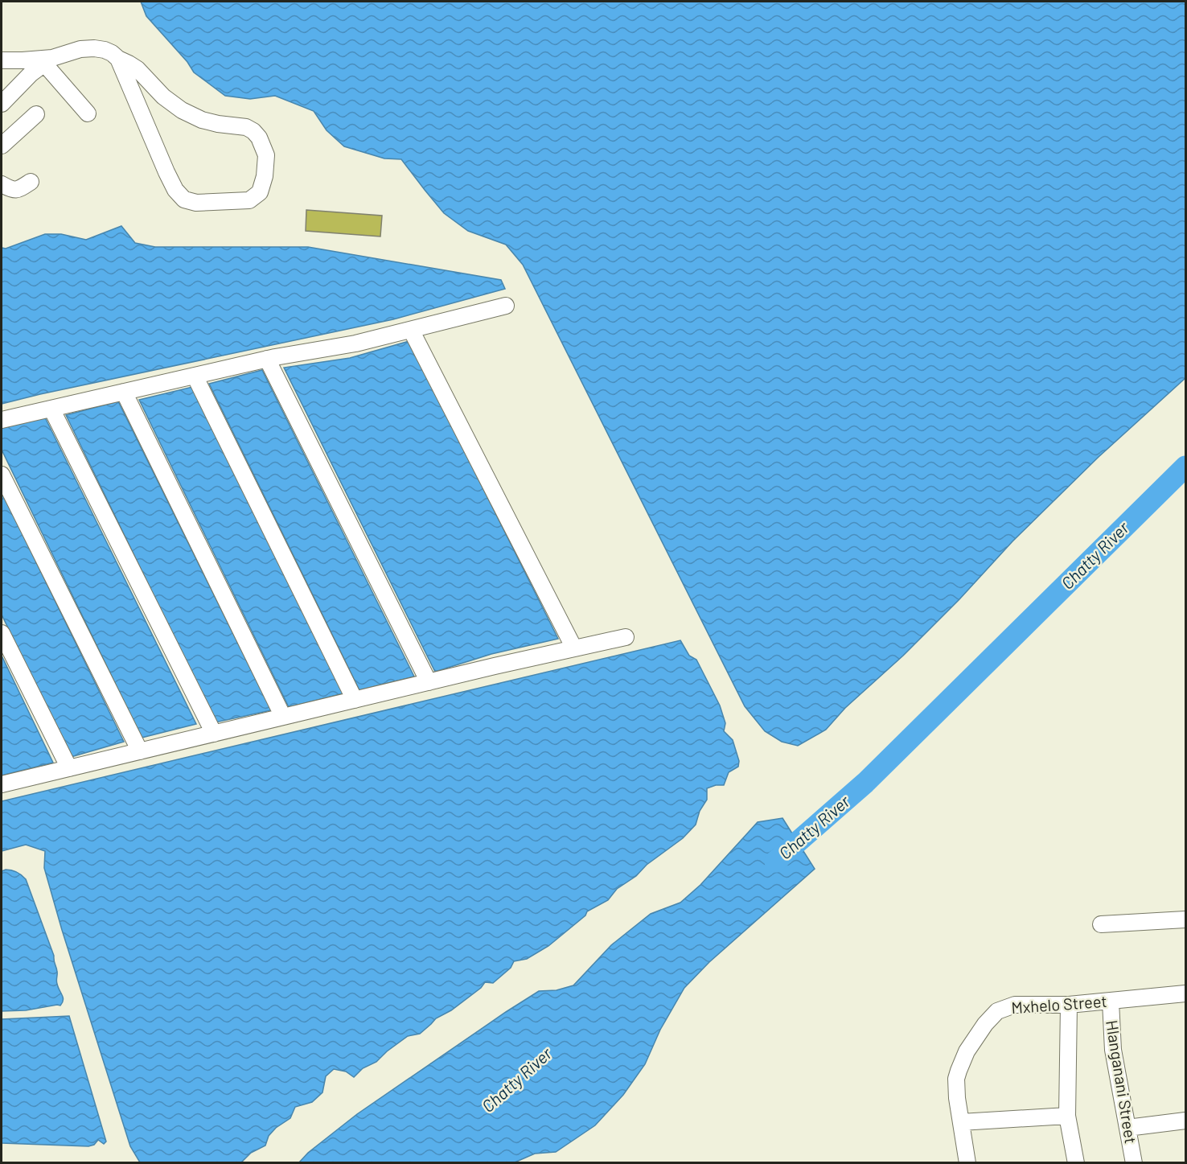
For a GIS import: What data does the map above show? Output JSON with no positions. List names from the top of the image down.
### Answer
{
  "streets": {
    "street": ["Mxhelo Street", "Hlanganani Street"]
  },
  "crossings": [
    ["Mxhelo Street", "Hlanganani Street"]
  ],
  "water": ["Chatty River"]
}
